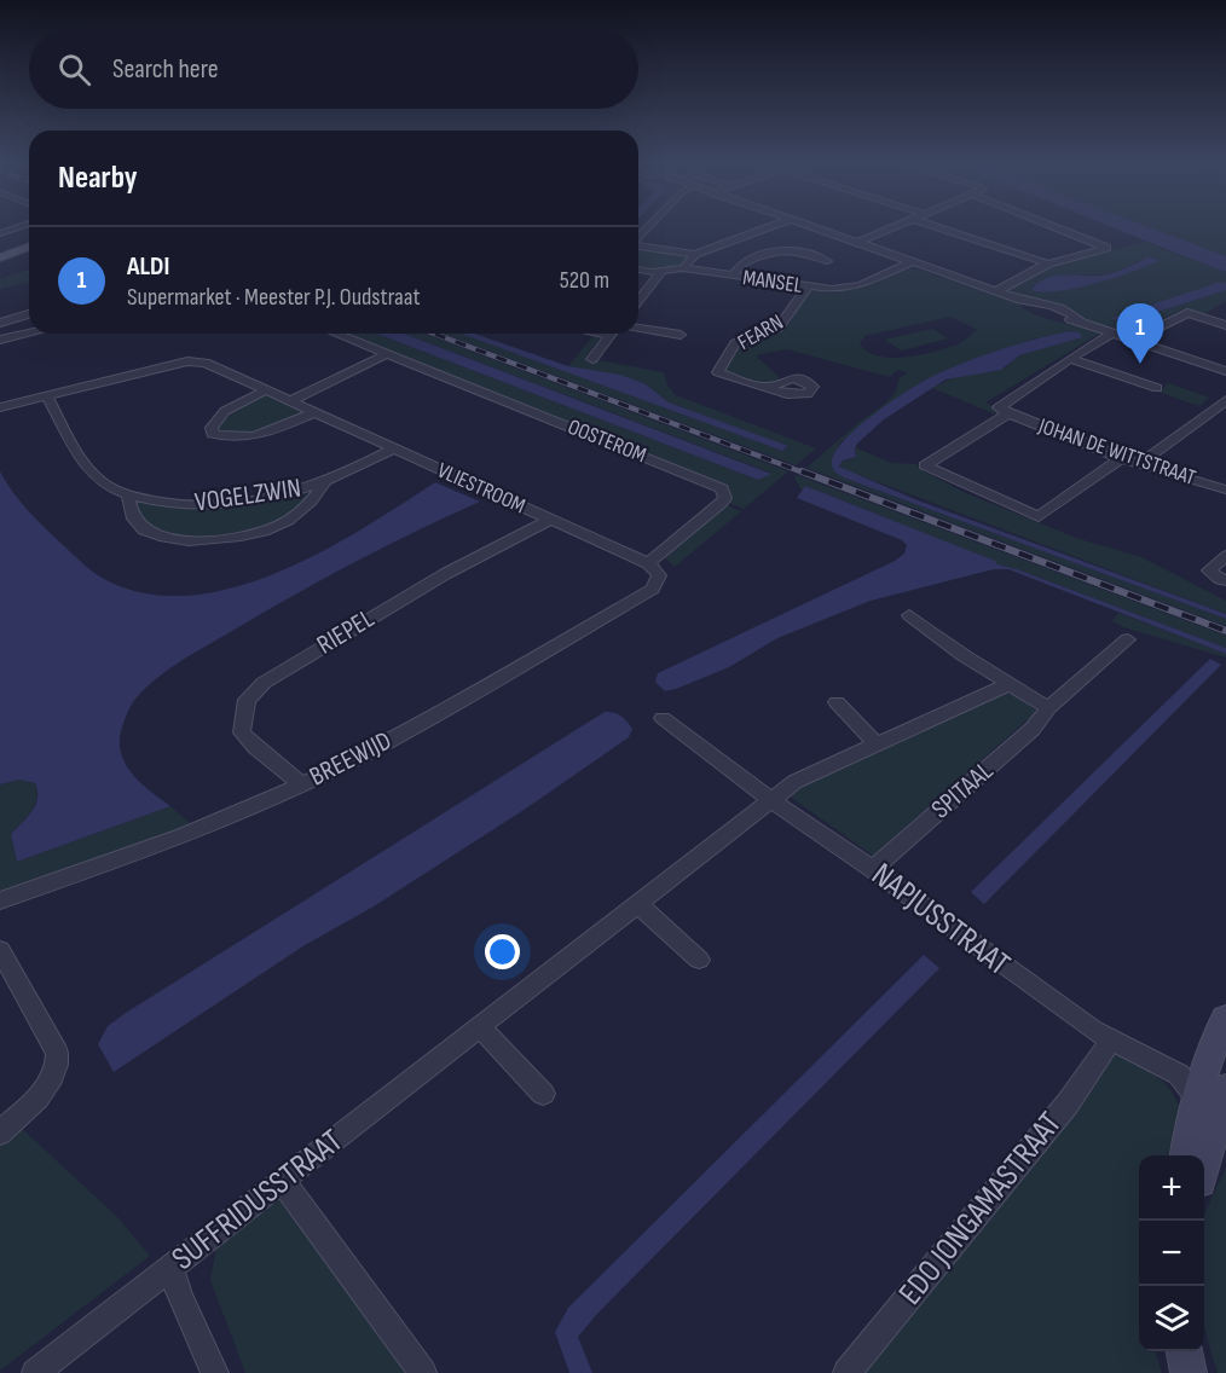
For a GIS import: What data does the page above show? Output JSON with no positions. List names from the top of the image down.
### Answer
{
  "streets": {
    "street": [
      "MANSEL",
      "FEARN",
      "OOSTEROM",
      "JOHAN DE WITTSTRAAT",
      "VLIESTROOM",
      "VOGELZWIN",
      "RIEPEL",
      "BREEWIJD",
      "SPITAAL",
      "NAPJUSSTRAAT",
      "SUFFRIDUSSTRAAT",
      "EDO JONGAMASTRAAT"
    ]
  },
  "crossings": [
    ["MANSEL", "FEARN"],
    ["OOSTEROM", "VLIESTROOM"],
    ["OOSTEROM", "BREEWIJD"],
    ["VLIESTROOM", "VOGELZWIN"],
    ["VLIESTROOM", "RIEPEL"],
    ["VLIESTROOM", "BREEWIJD"],
    ["RIEPEL", "BREEWIJD"],
    ["SPITAAL", "NAPJUSSTRAAT"],
    ["NAPJUSSTRAAT", "SUFFRIDUSSTRAAT"],
    ["NAPJUSSTRAAT", "EDO JONGAMASTRAAT"]
  ],
  "page": {
    "search": "Search here",
    "heading": "Nearby",
    "list": [
      {
        "mark": "1",
        "name": "ALDI",
        "note": "Supermarket · Meester P.J. Oudstraat",
        "value": "520 m"
      }
    ],
    "pins": "1",
    "map_buttons": ["+", "−"]
  }
}
